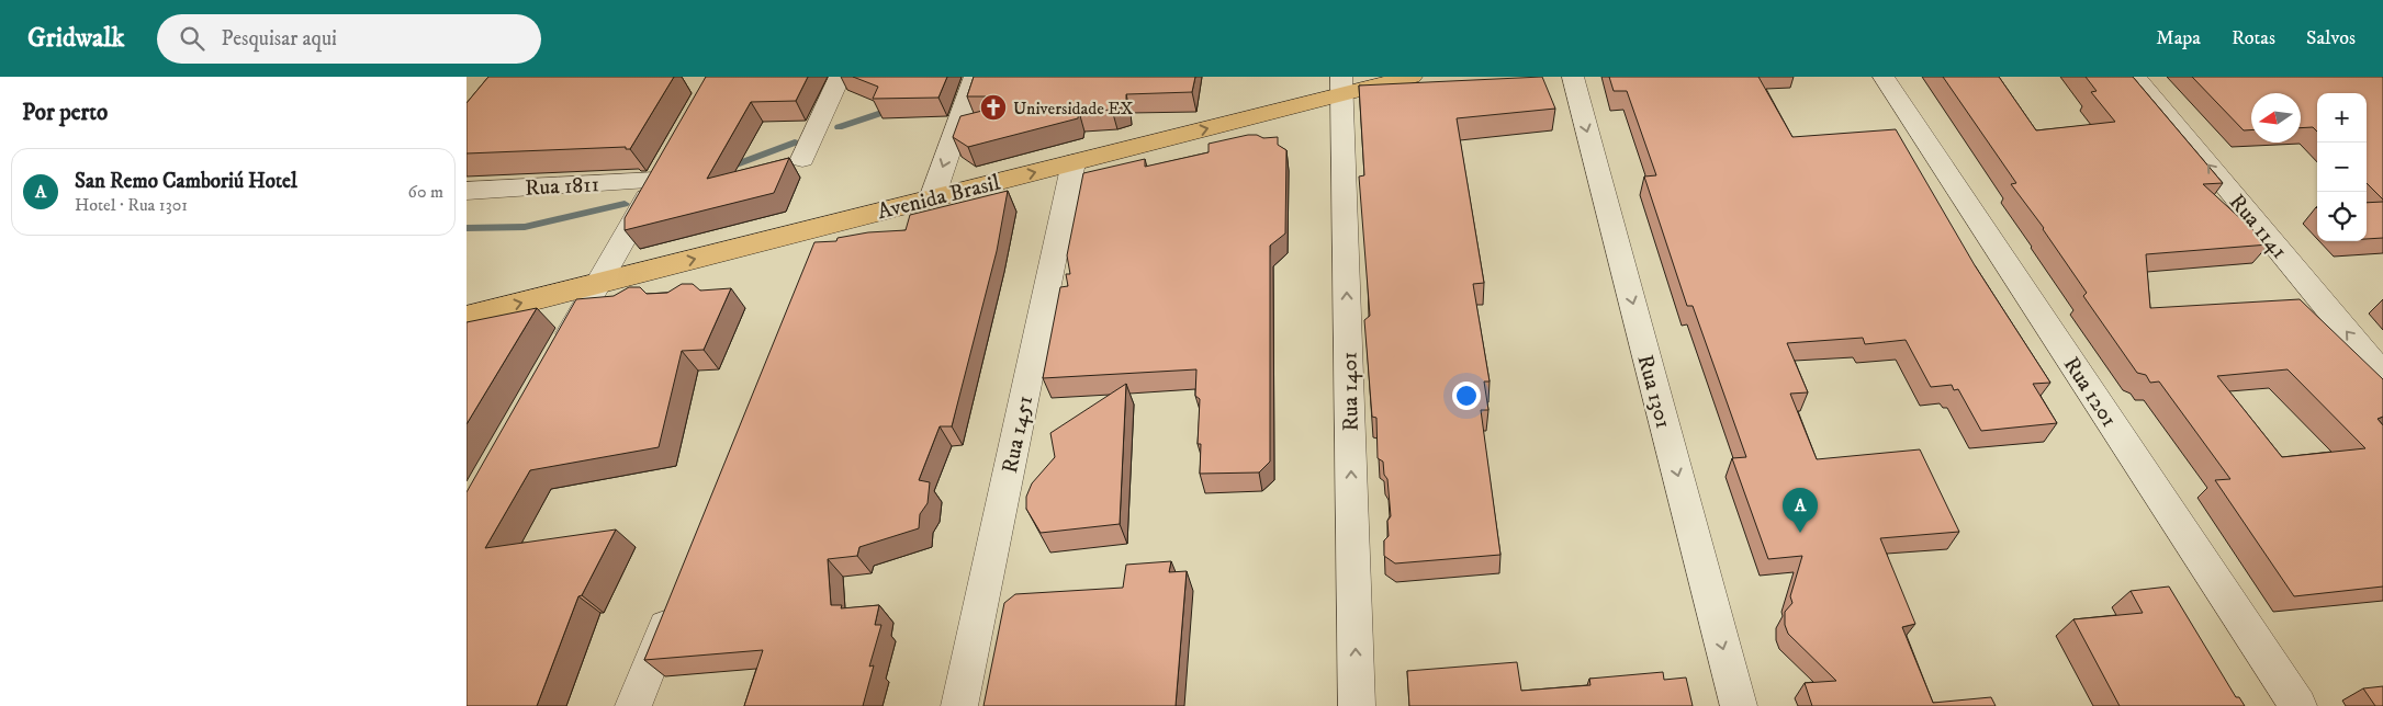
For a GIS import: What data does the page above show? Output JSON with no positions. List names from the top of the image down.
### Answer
{
  "streets": {
    "main road": ["Avenida Brasil"],
    "street": [
      "Rua 1811",
      "Rua 1141",
      "Rua 1401",
      "Rua 1301",
      "Rua 1201",
      "Rua 1451"
    ]
  },
  "crossings": [
    ["Rua 1811", "Avenida Brasil"],
    ["Avenida Brasil", "Rua 1401"],
    ["Avenida Brasil", "Rua 1451"]
  ],
  "one_way": [
    "Avenida Brasil",
    "Rua 1141",
    "Rua 1401",
    "Rua 1301"
  ],
  "places": {
    "church": ["Universidade EX"]
  },
  "north": "left",
  "page": {
    "header": "Gridwalk",
    "search": "Pesquisar aqui",
    "nav": ["Mapa", "Rotas", "Salvos"],
    "heading": "Por perto",
    "map_buttons": ["+", "−"],
    "list": [
      {
        "mark": "A",
        "name": "San Remo Camboriú Hotel",
        "note": "Hotel · Rua 1301",
        "value": "60 m"
      }
    ],
    "pins": "A"
  }
}
